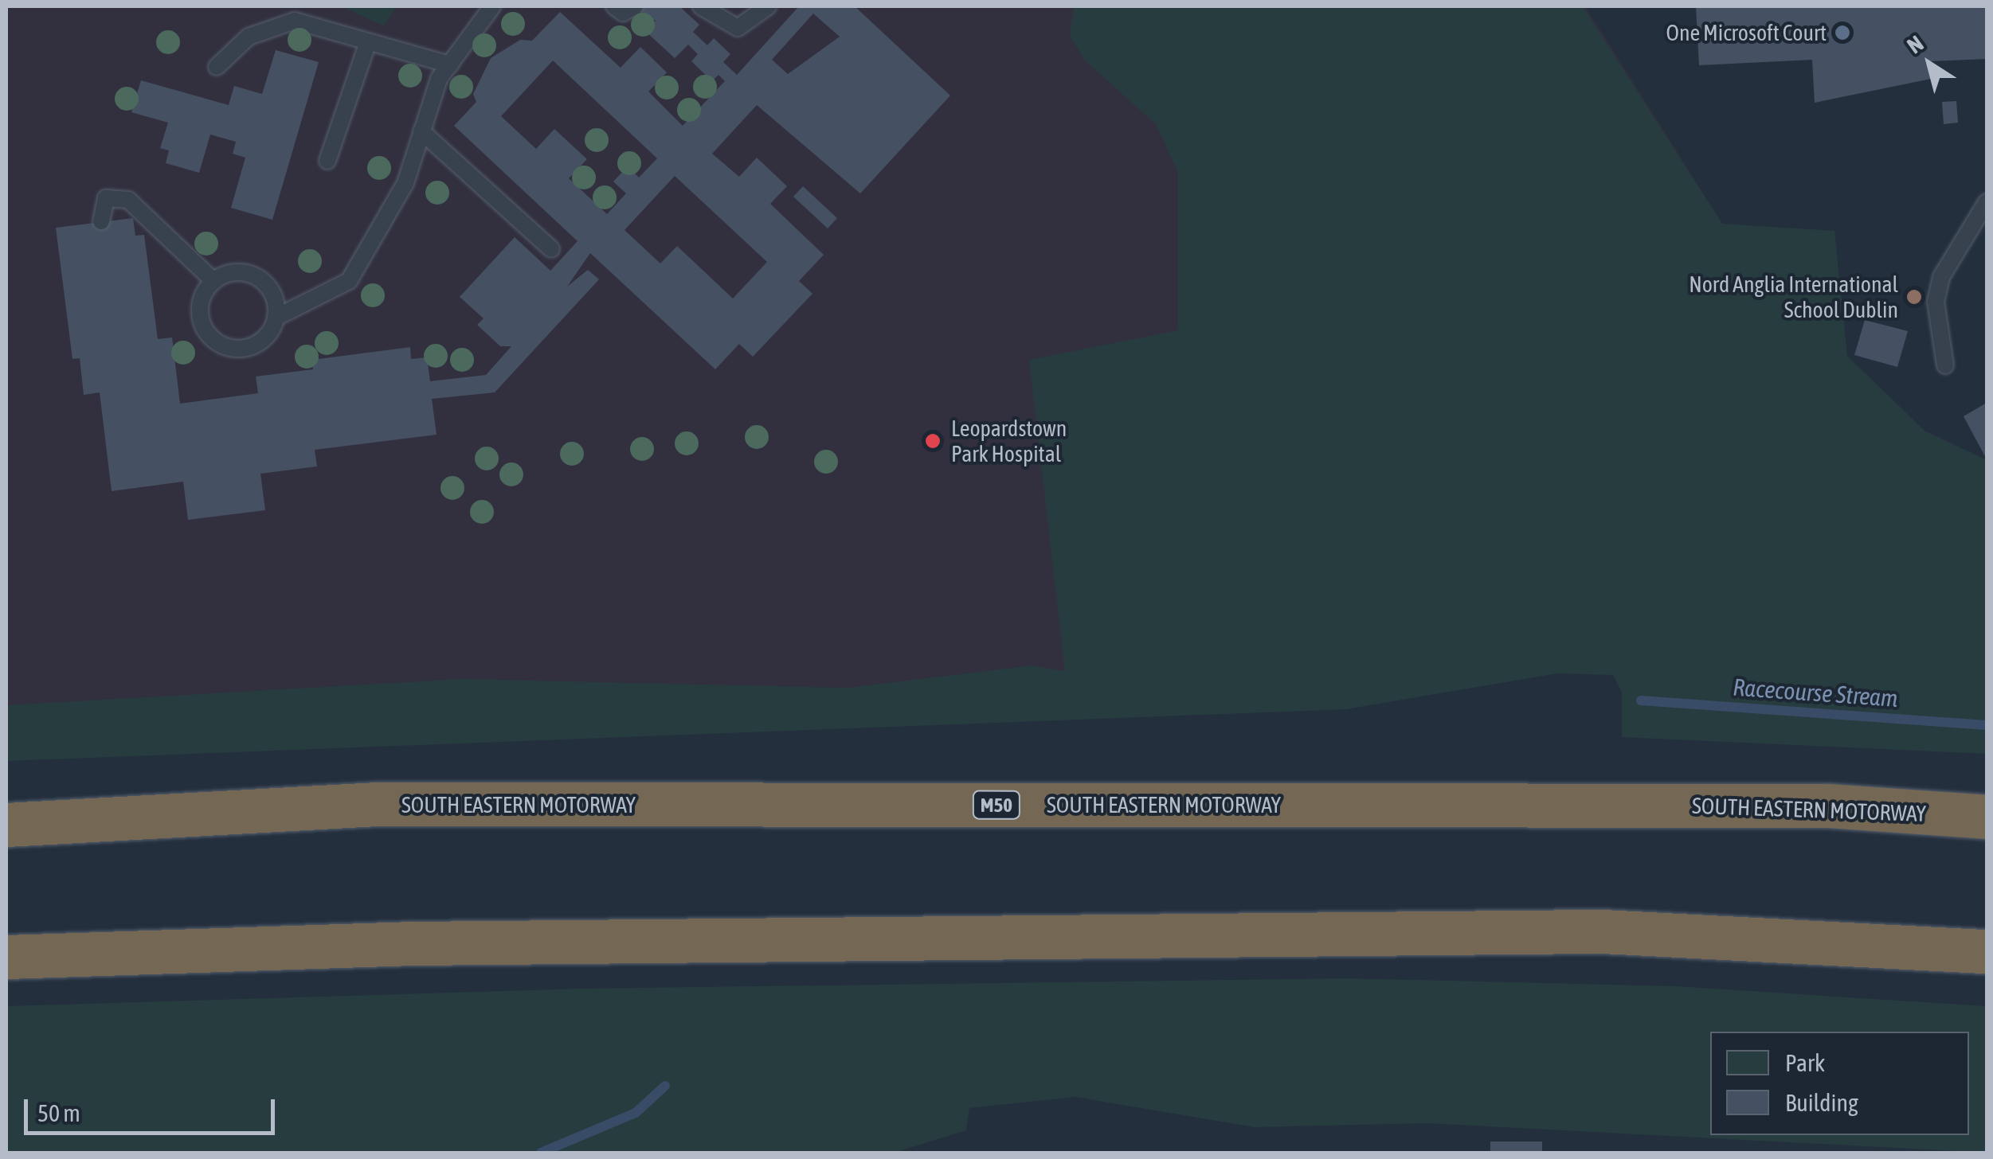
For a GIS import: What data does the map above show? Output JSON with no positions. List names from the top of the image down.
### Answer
{
  "streets": {
    "highway": ["SOUTH EASTERN MOTORWAY", "M50"]
  },
  "water": ["Racecourse Stream"],
  "places": ["One Microsoft Court", "Nord Anglia International School Dublin", "Leopardstown Park Hospital"],
  "legend": ["Park", "Building"],
  "scale_bar": "50 m",
  "north": "top left"
}
